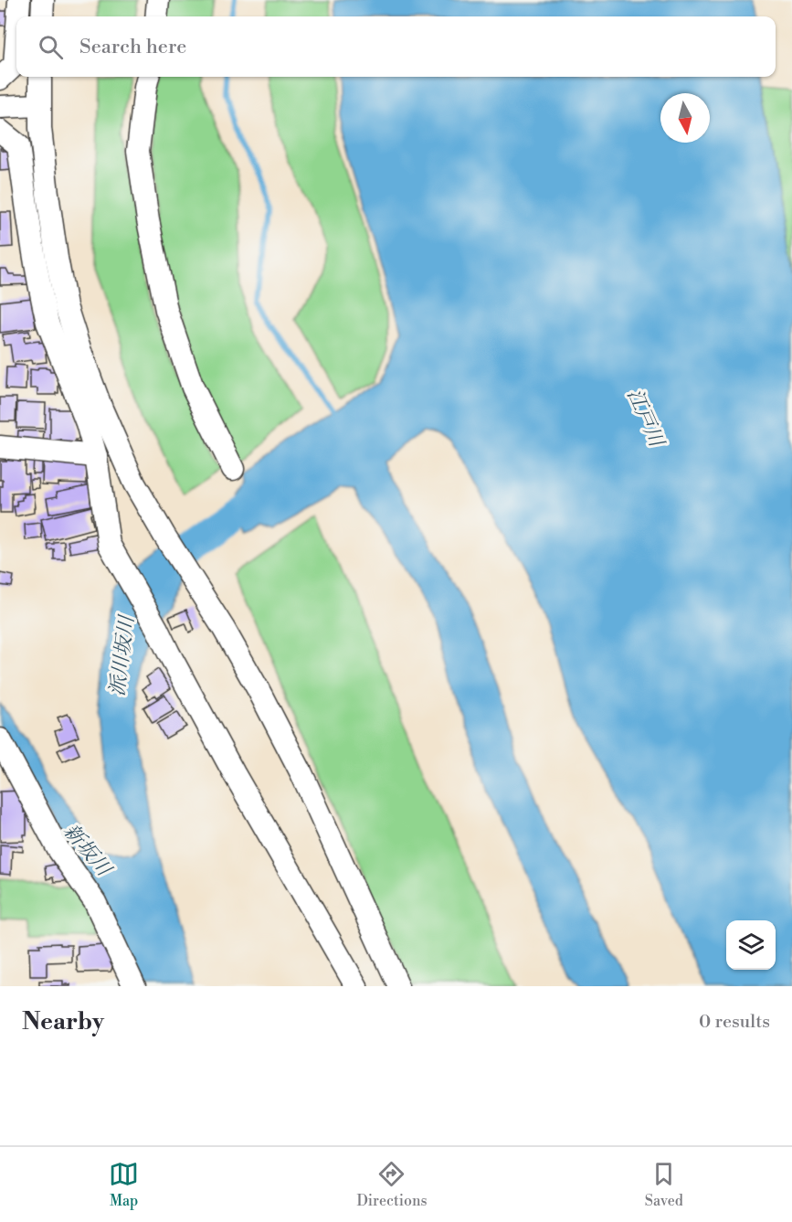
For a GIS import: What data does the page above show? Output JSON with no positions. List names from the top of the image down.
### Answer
{
  "water": ["江戸川", "派川坂川", "新坂川"],
  "north": "bottom",
  "page": {
    "search": "Search here",
    "heading": ["Nearby", "0 results"],
    "nav": ["Map", "Directions", "Saved"]
  }
}
